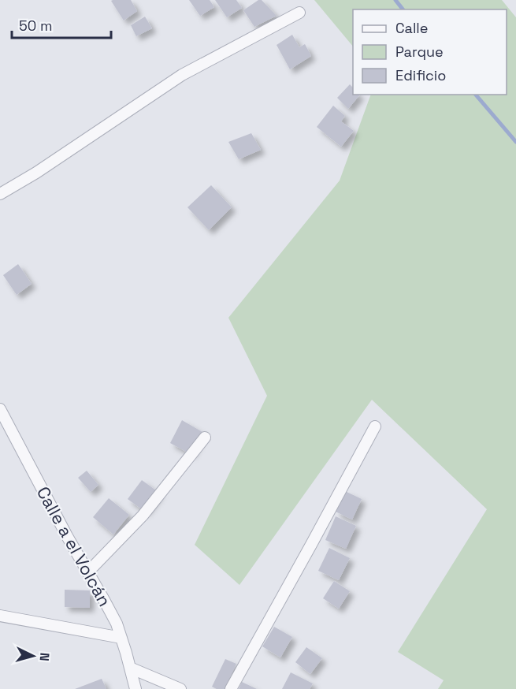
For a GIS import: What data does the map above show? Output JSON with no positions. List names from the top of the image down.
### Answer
{
  "streets": {
    "street": ["Calle a el Volcán"]
  },
  "legend": ["Calle", "Parque", "Edificio"],
  "scale_bar": "50 m",
  "north": "right"
}
